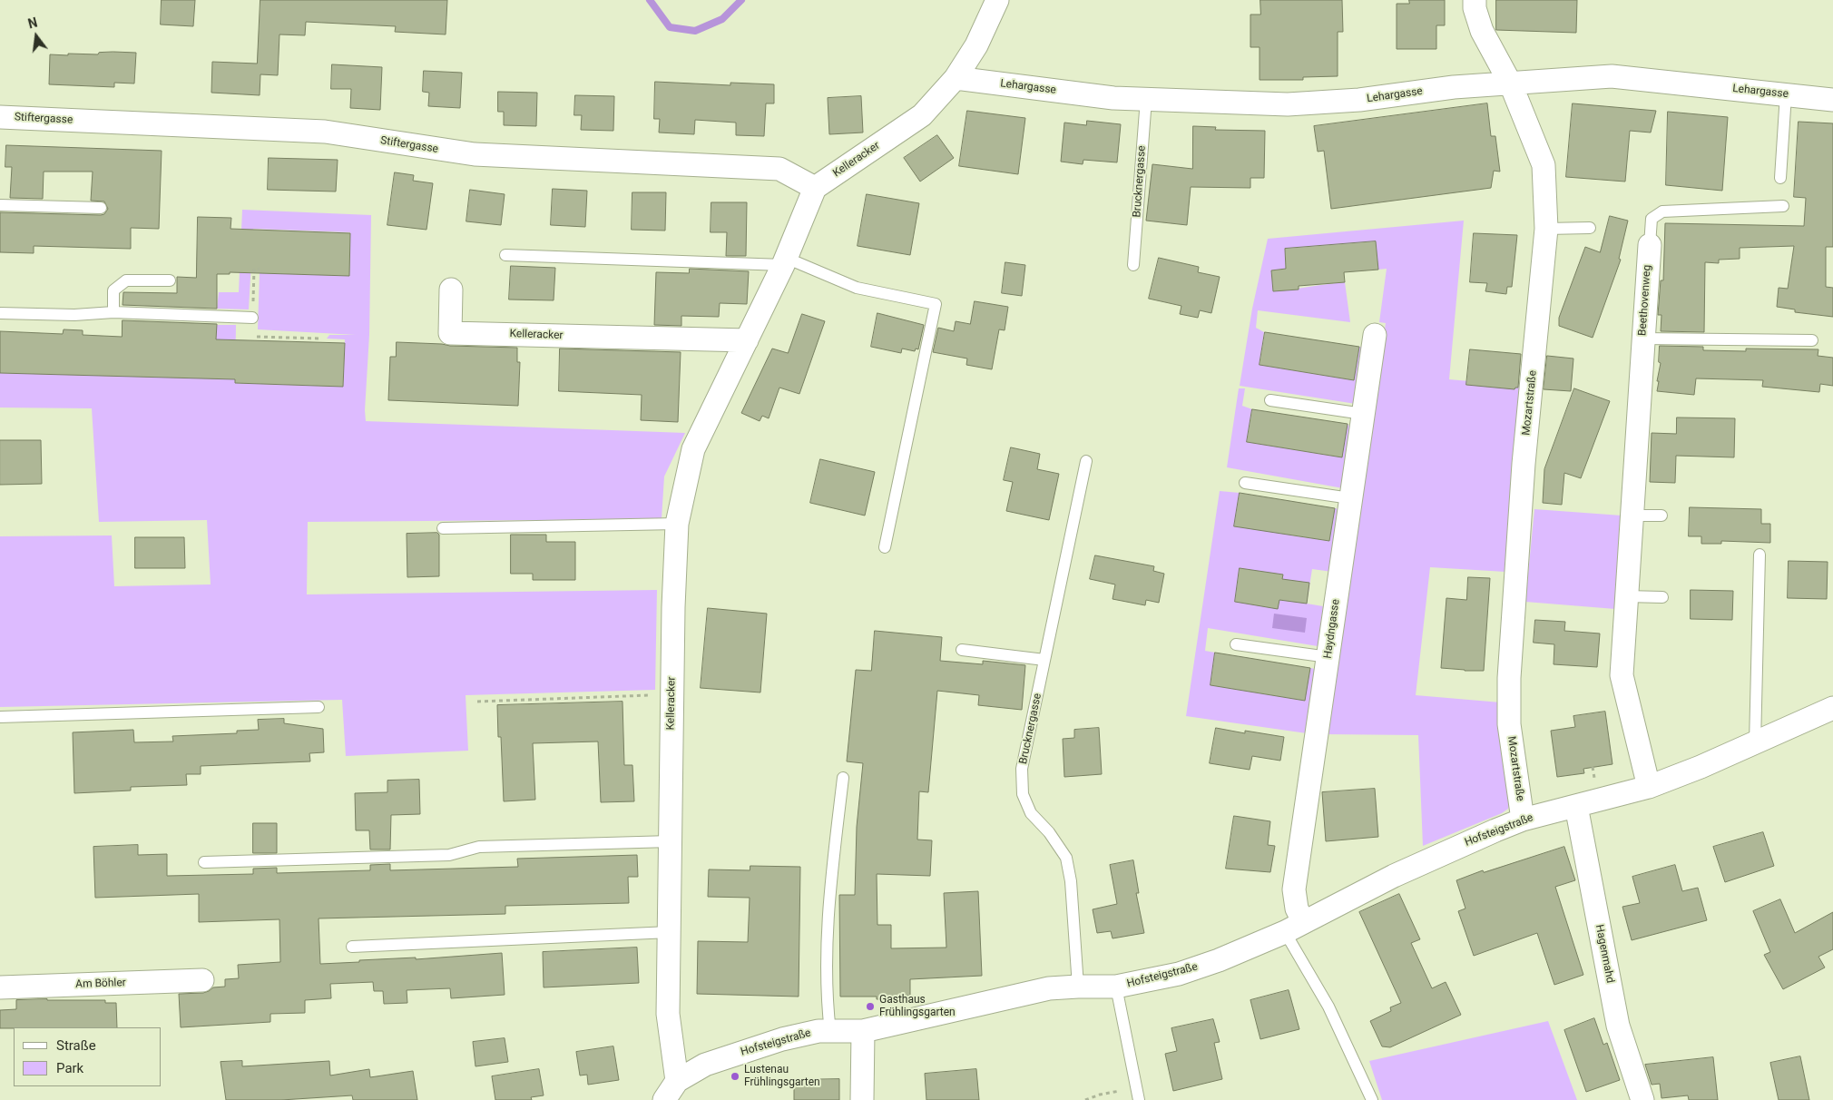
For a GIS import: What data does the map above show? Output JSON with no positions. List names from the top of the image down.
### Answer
{
  "streets": {
    "street": [
      "Lehargasse",
      "Stiftergasse",
      "Kelleracker",
      "Beethovenweg",
      "Mozartstraße",
      "Haydngasse",
      "Hofsteigstraße",
      "Hagenmahd",
      "Am Böhler"
    ],
    "lane": ["Brucknergasse"]
  },
  "crossings": [
    ["Lehargasse", "Kelleracker"],
    ["Lehargasse", "Brucknergasse"],
    ["Lehargasse", "Mozartstraße"],
    ["Stiftergasse", "Kelleracker"],
    ["Kelleracker", "Hofsteigstraße"],
    ["Brucknergasse", "Hofsteigstraße"],
    ["Mozartstraße", "Hofsteigstraße"],
    ["Haydngasse", "Hofsteigstraße"],
    ["Hofsteigstraße", "Hagenmahd"]
  ],
  "places": ["Gasthaus Frühlingsgarten", "Lustenau Frühlingsgarten"],
  "legend": ["Straße", "Park"],
  "north": "top"
}
